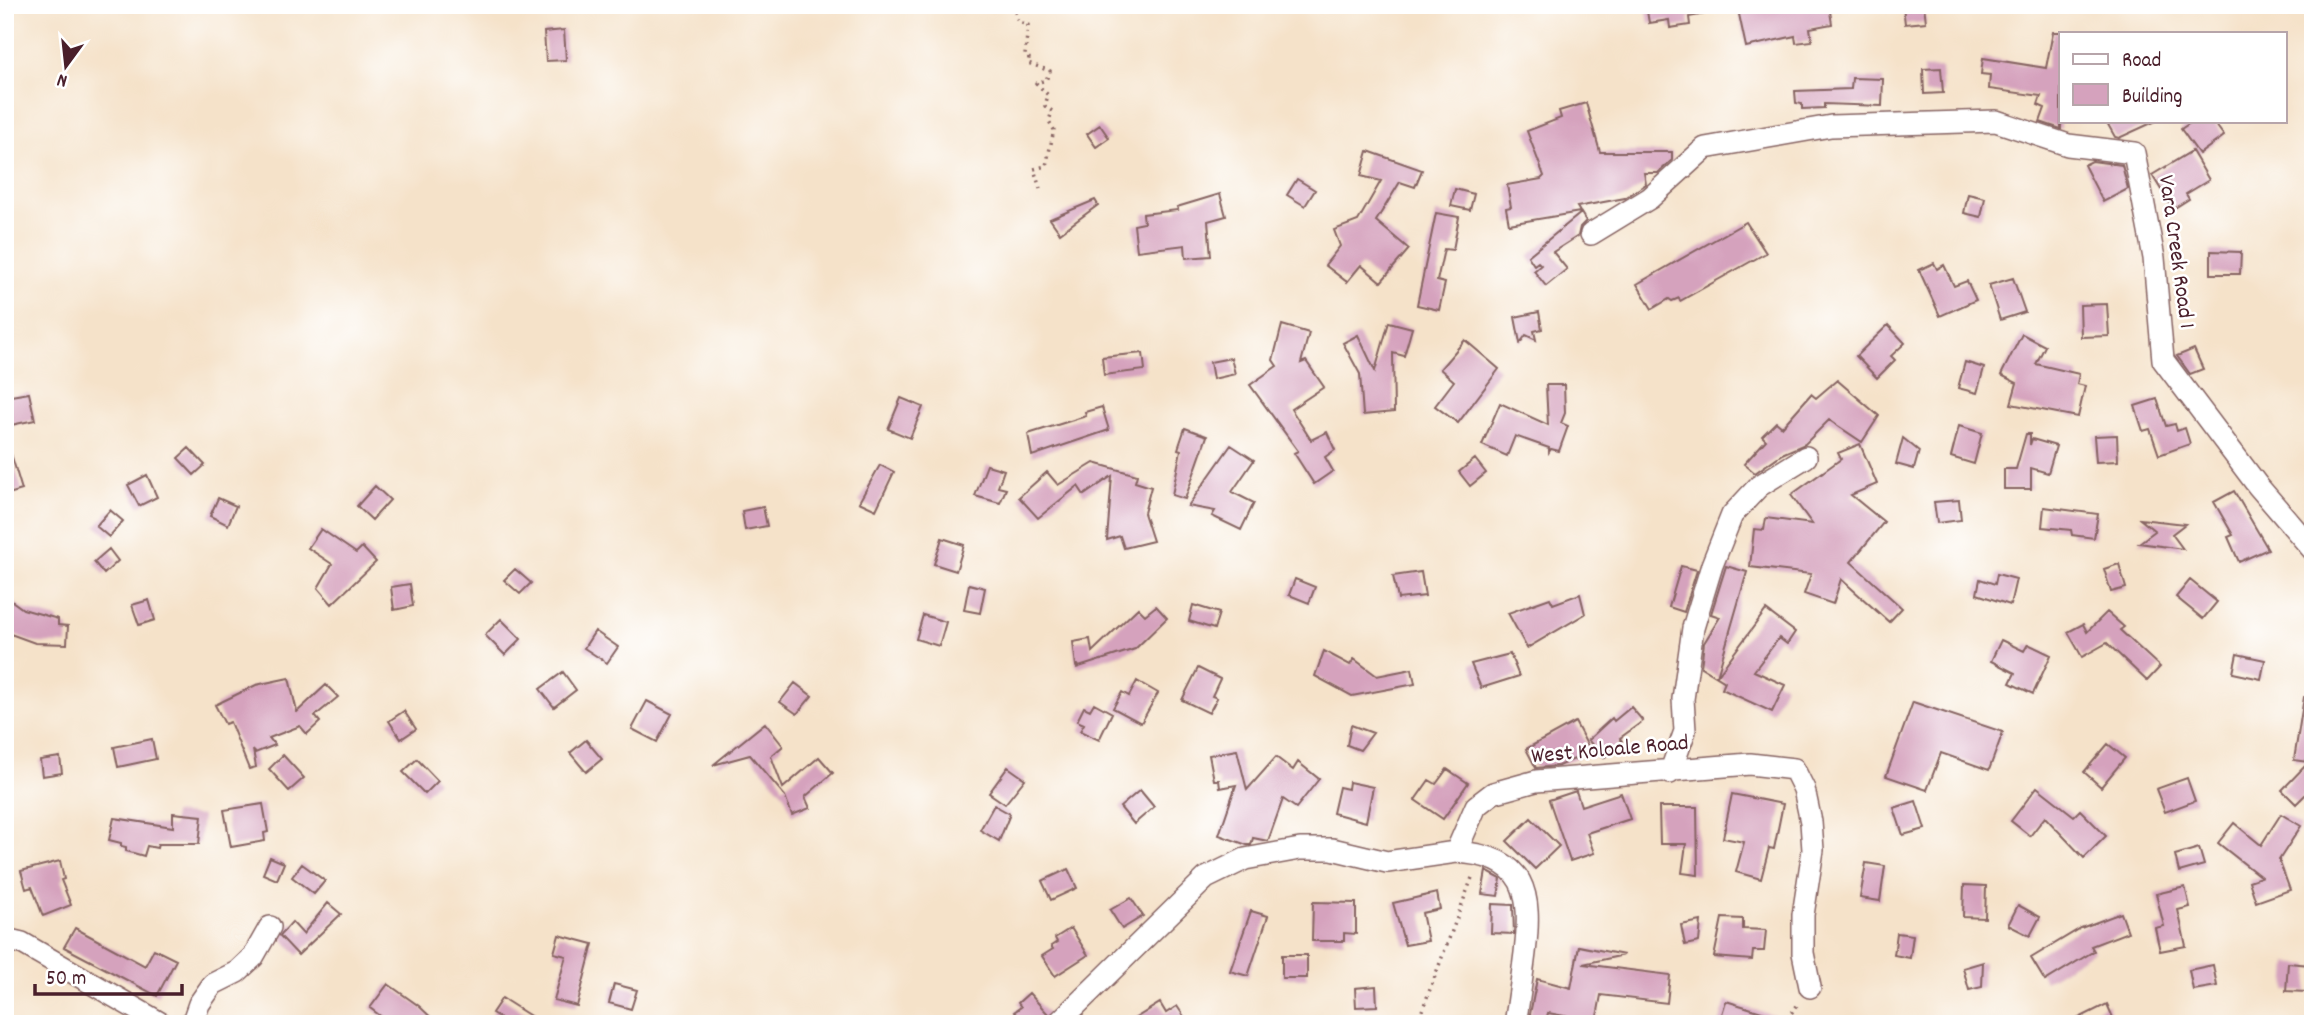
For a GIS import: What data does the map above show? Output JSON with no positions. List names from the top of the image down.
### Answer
{
  "streets": {
    "street": ["Vara Creek Road 1", "West Koloale Road"]
  },
  "legend": ["Road", "Building"],
  "scale_bar": "50 m",
  "north": "bottom"
}
